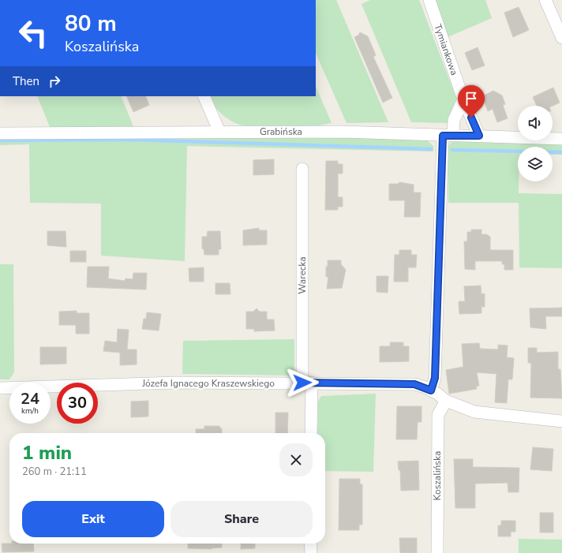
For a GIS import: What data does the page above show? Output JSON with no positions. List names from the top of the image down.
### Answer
{
  "streets": {
    "street": [
      "Tymiankowa",
      "Grabińska",
      "Warecka",
      "Józefa Ignacego Kraszewskiego",
      "Koszalińska"
    ]
  },
  "crossings": [
    ["Tymiankowa", "Grabińska"],
    ["Warecka", "Józefa Ignacego Kraszewskiego"],
    ["Józefa Ignacego Kraszewskiego", "Koszalińska"]
  ],
  "page": {
    "turn": ["80 m", "Koszalińska"],
    "then": "Then",
    "speed": "24 km/h",
    "limit": "30",
    "heading": ["1 min", "260 m · 21:11"],
    "buttons": ["Exit", "Share"]
  }
}
